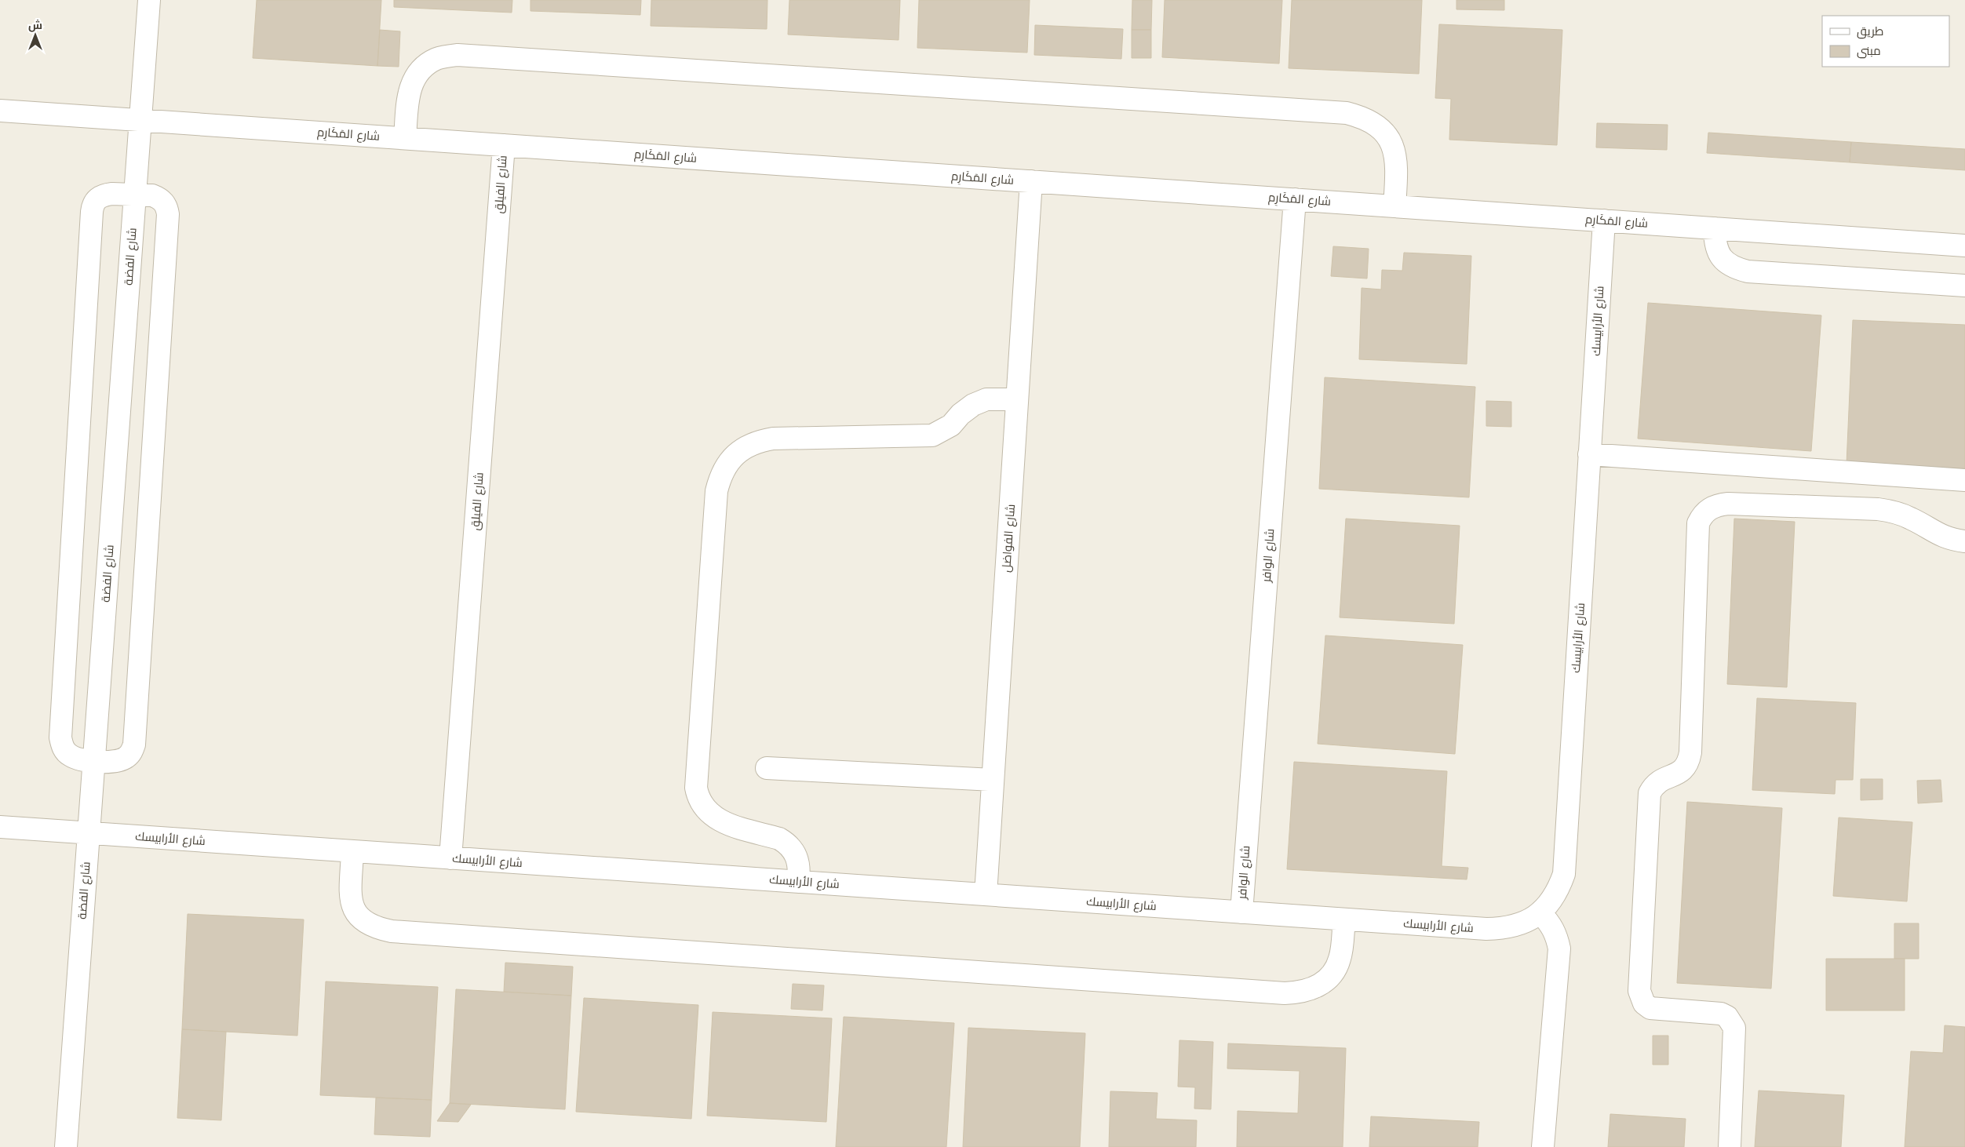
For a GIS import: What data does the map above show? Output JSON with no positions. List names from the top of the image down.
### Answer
{
  "streets": {
    "street": [
      "شارع المَكَارِم",
      "شارع الفيلق",
      "شارع الفضة",
      "شارع الأرابيسك",
      "شارع الفواضل",
      "شارع الوافر"
    ]
  },
  "crossings": [
    ["شارع المَكَارِم", "شارع الفيلق"],
    ["شارع المَكَارِم", "شارع الفضة"],
    ["شارع المَكَارِم", "شارع الأرابيسك"],
    ["شارع المَكَارِم", "شارع الفواضل"],
    ["شارع المَكَارِم", "شارع الوافر"],
    ["شارع الفيلق", "شارع الأرابيسك"],
    ["شارع الفضة", "شارع الأرابيسك"],
    ["شارع الأرابيسك", "شارع الفواضل"],
    ["شارع الأرابيسك", "شارع الوافر"]
  ],
  "legend": ["طريق", "مبنى"],
  "north": "top"
}
